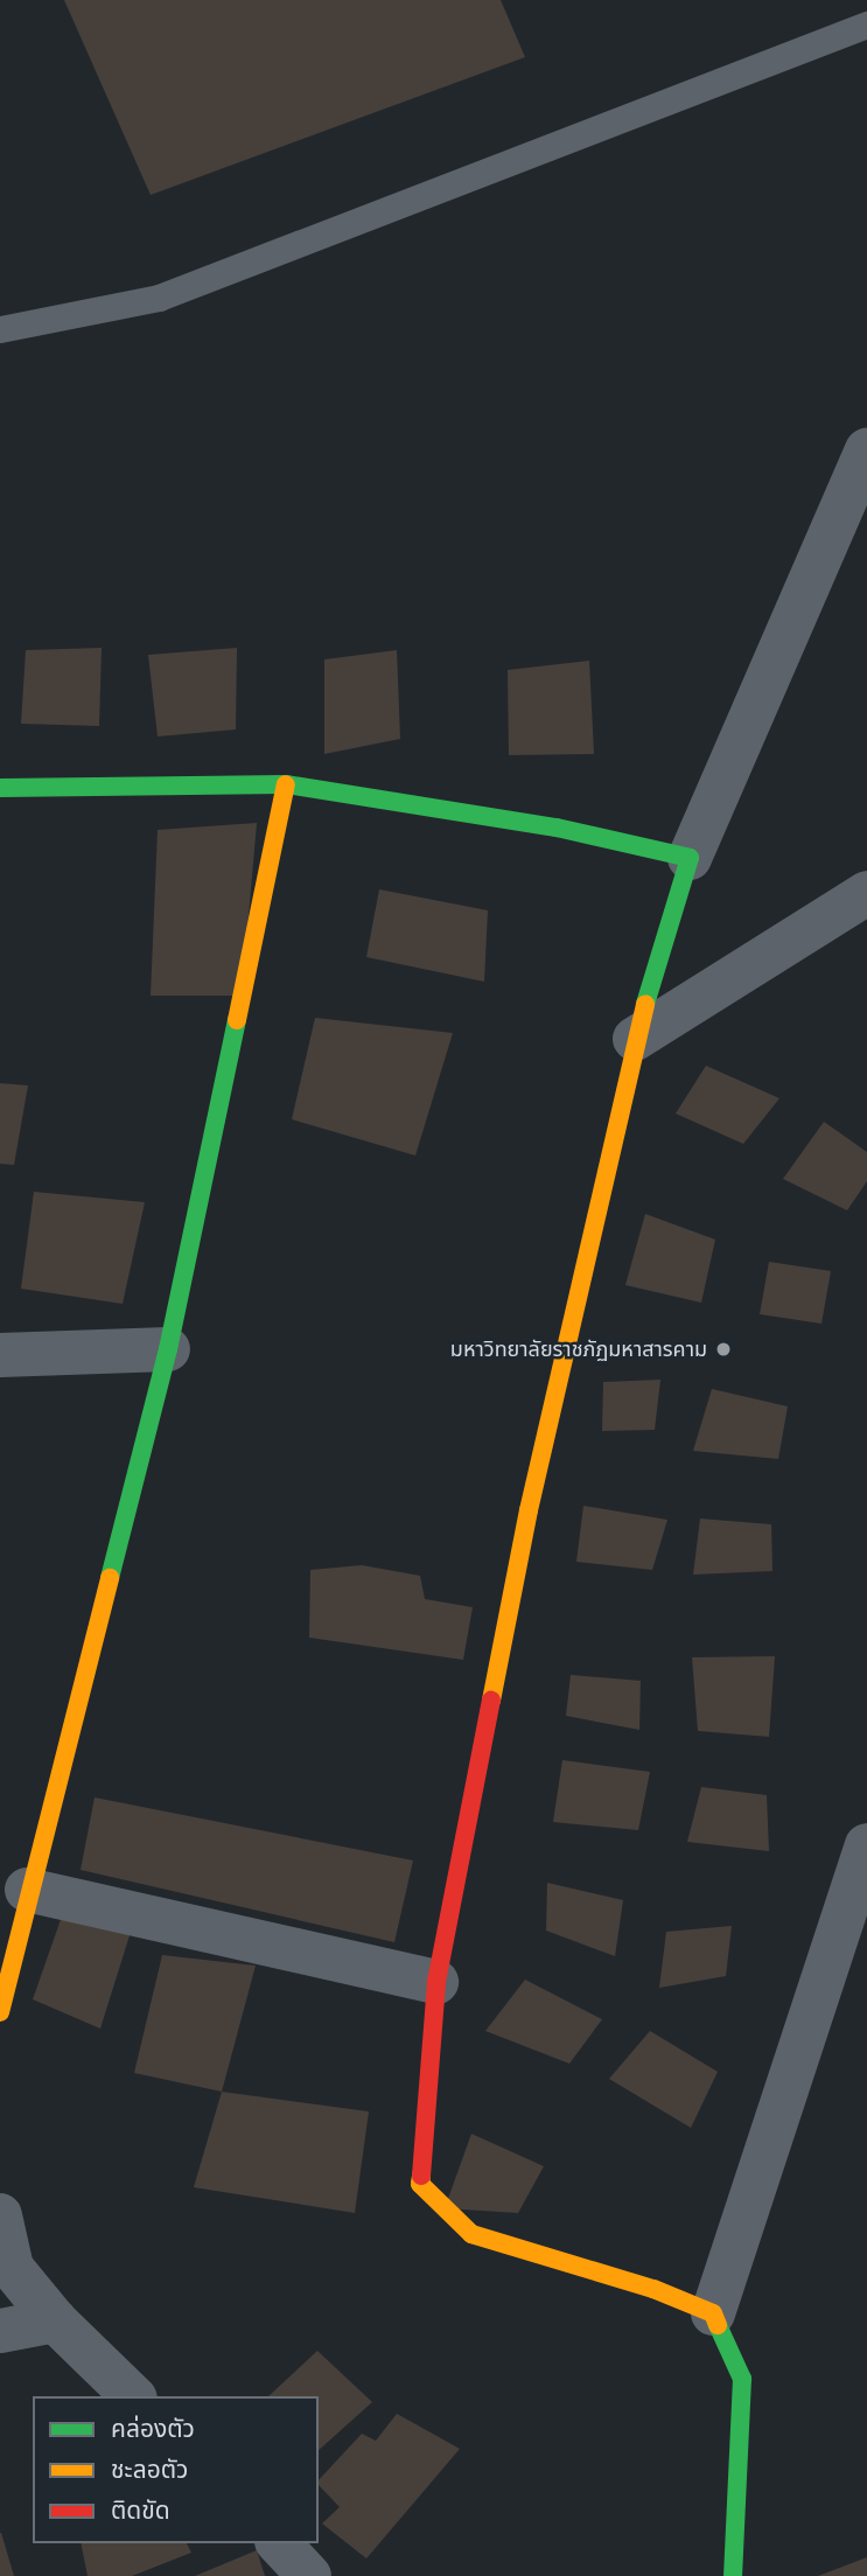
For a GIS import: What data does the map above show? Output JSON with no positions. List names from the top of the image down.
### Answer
{
  "places": ["มหาวิทยาลัยราชภัฏมหาสารคาม"],
  "legend": ["คล่องตัว", "ชะลอตัว", "ติดขัด"]
}
